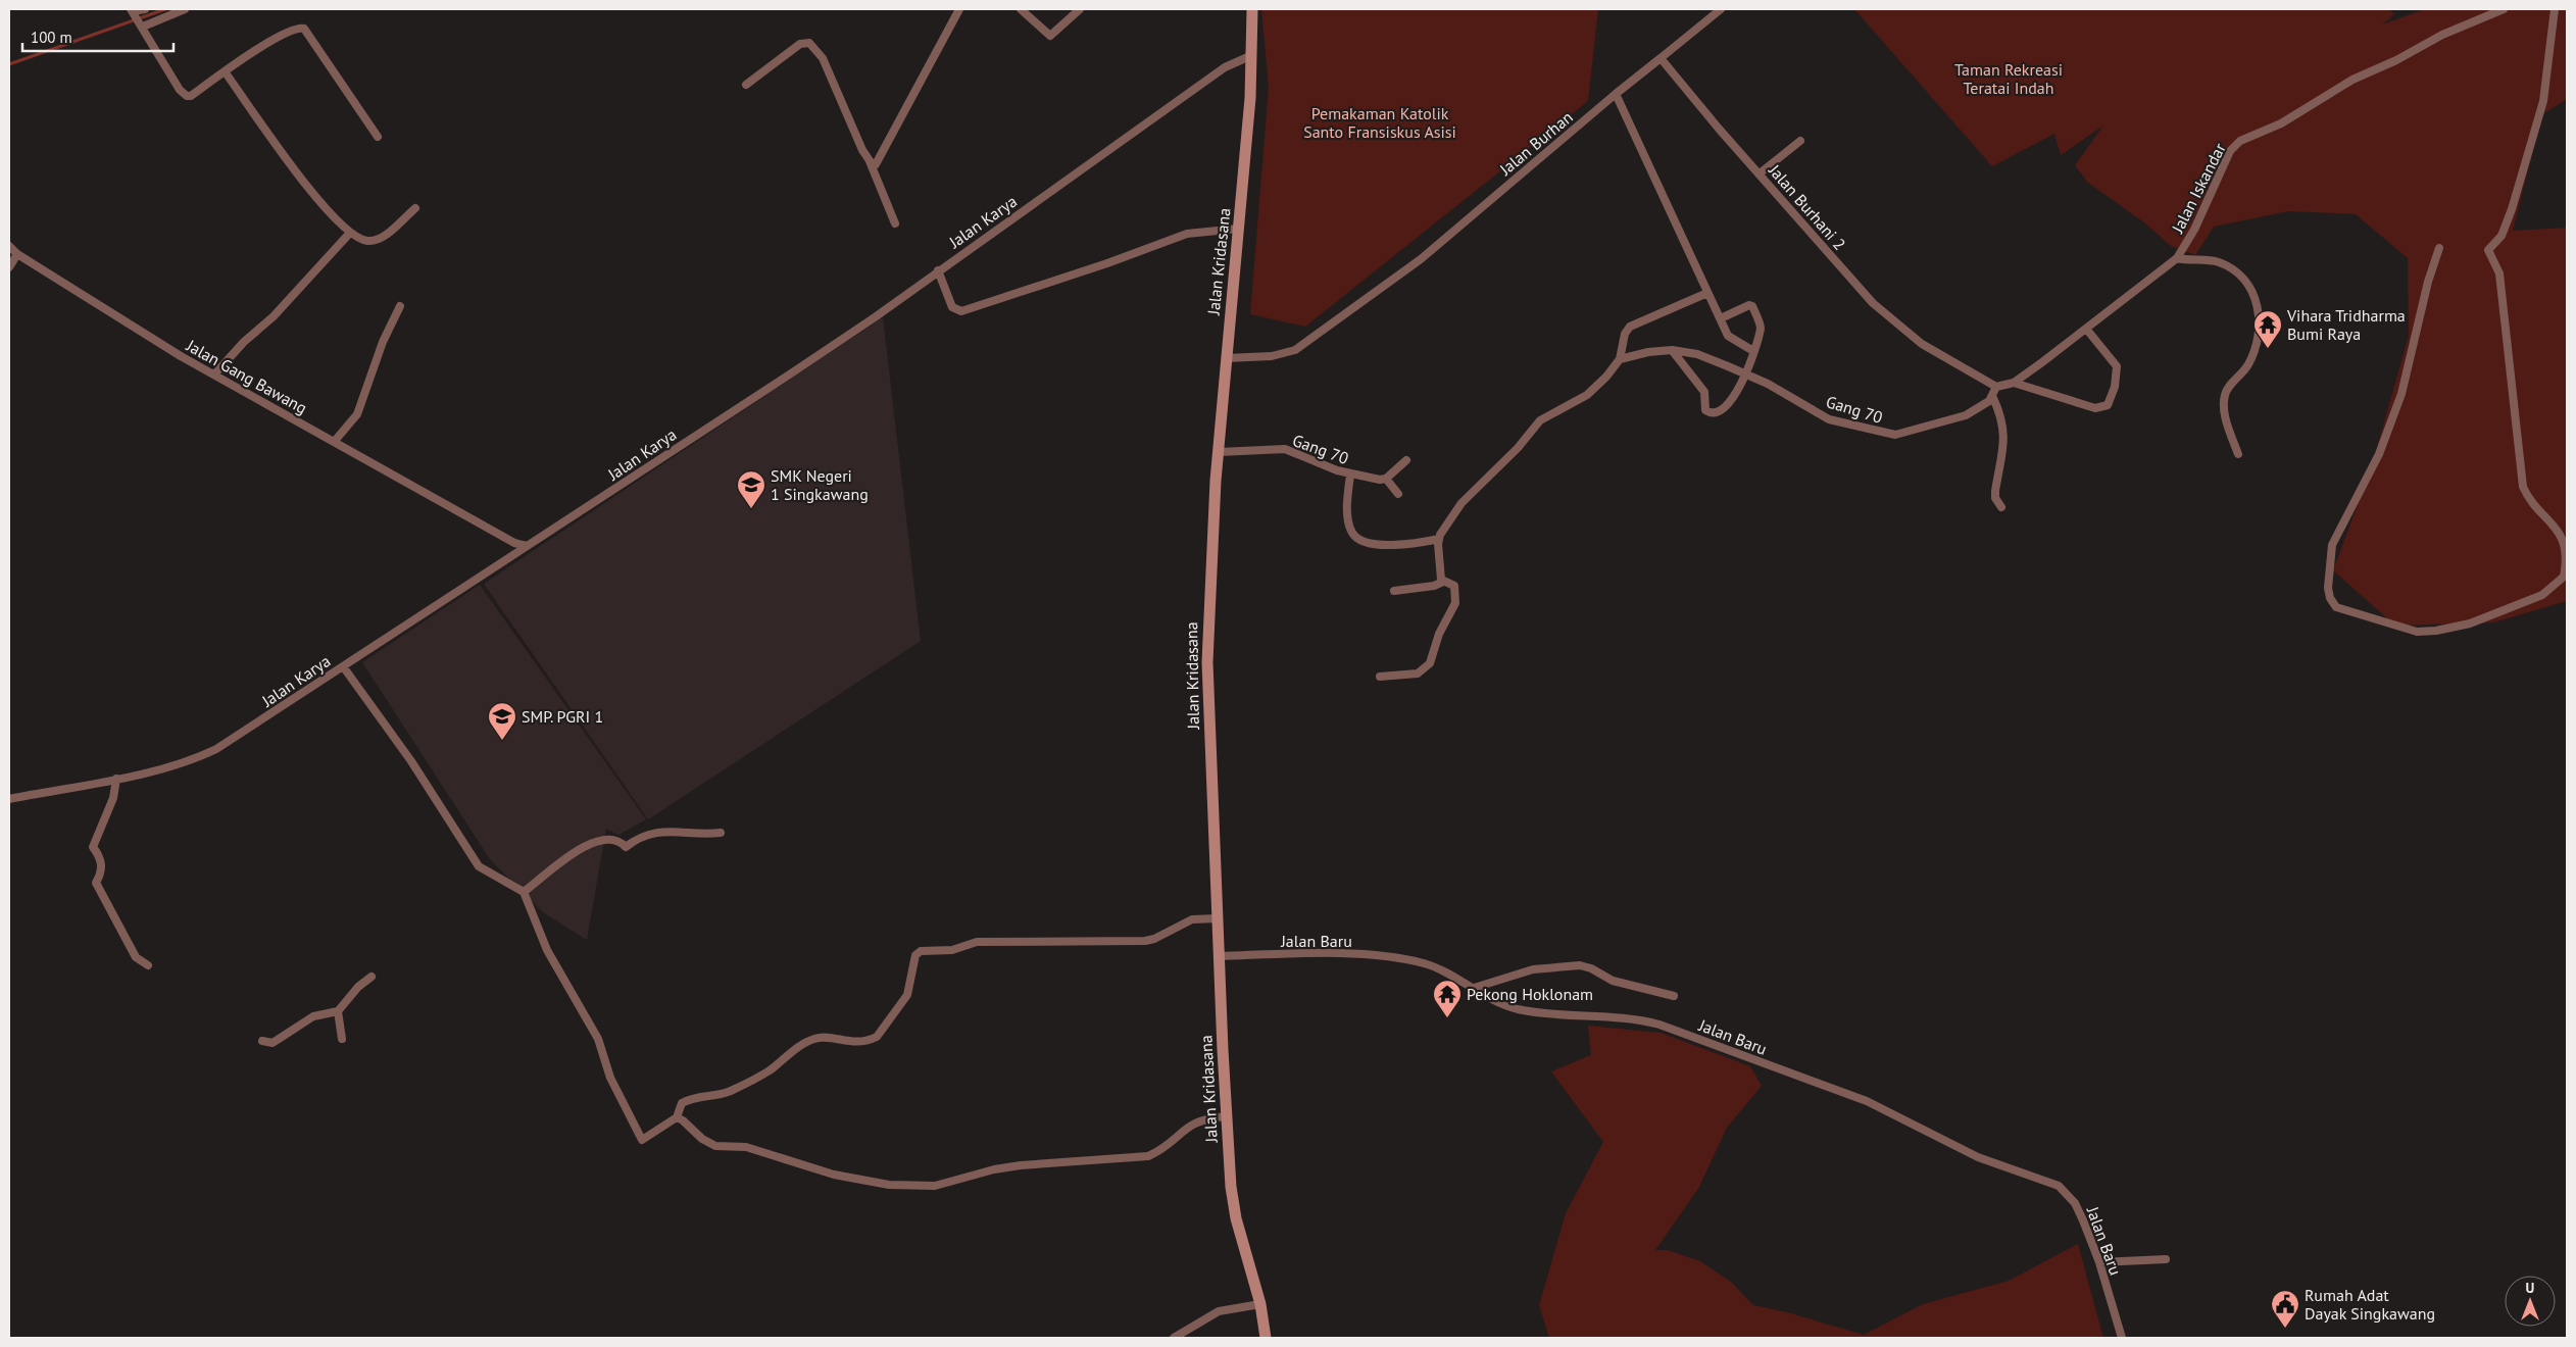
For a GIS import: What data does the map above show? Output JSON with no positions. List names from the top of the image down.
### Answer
{
  "streets": {
    "street": [
      "Jalan Burhan",
      "Jalan Iskandar",
      "Jalan Burhani 2",
      "Jalan Karya",
      "Jalan Kridasana",
      "Jalan Gang Bawang",
      "Gang 70",
      "Jalan Baru"
    ]
  },
  "crossings": [
    ["Jalan Burhan", "Jalan Kridasana"],
    ["Jalan Iskandar", "Jalan Burhani 2"],
    ["Jalan Karya", "Jalan Kridasana"],
    ["Jalan Karya", "Jalan Gang Bawang"],
    ["Jalan Kridasana", "Gang 70"],
    ["Jalan Kridasana", "Jalan Baru"]
  ],
  "parks": ["Taman Rekreasi Teratai Indah", "Pemakaman Katolik Santo Fransiskus Asisi"],
  "places": {
    "temple": ["Vihara Tridharma Bumi Raya", "Pekong Hoklonam"],
    "school or university": ["SMK Negeri 1 Singkawang", "SMP. PGRI 1"],
    "public building": ["Rumah Adat Dayak Singkawang"]
  },
  "scale_bar": "100 m",
  "north": "top"
}
